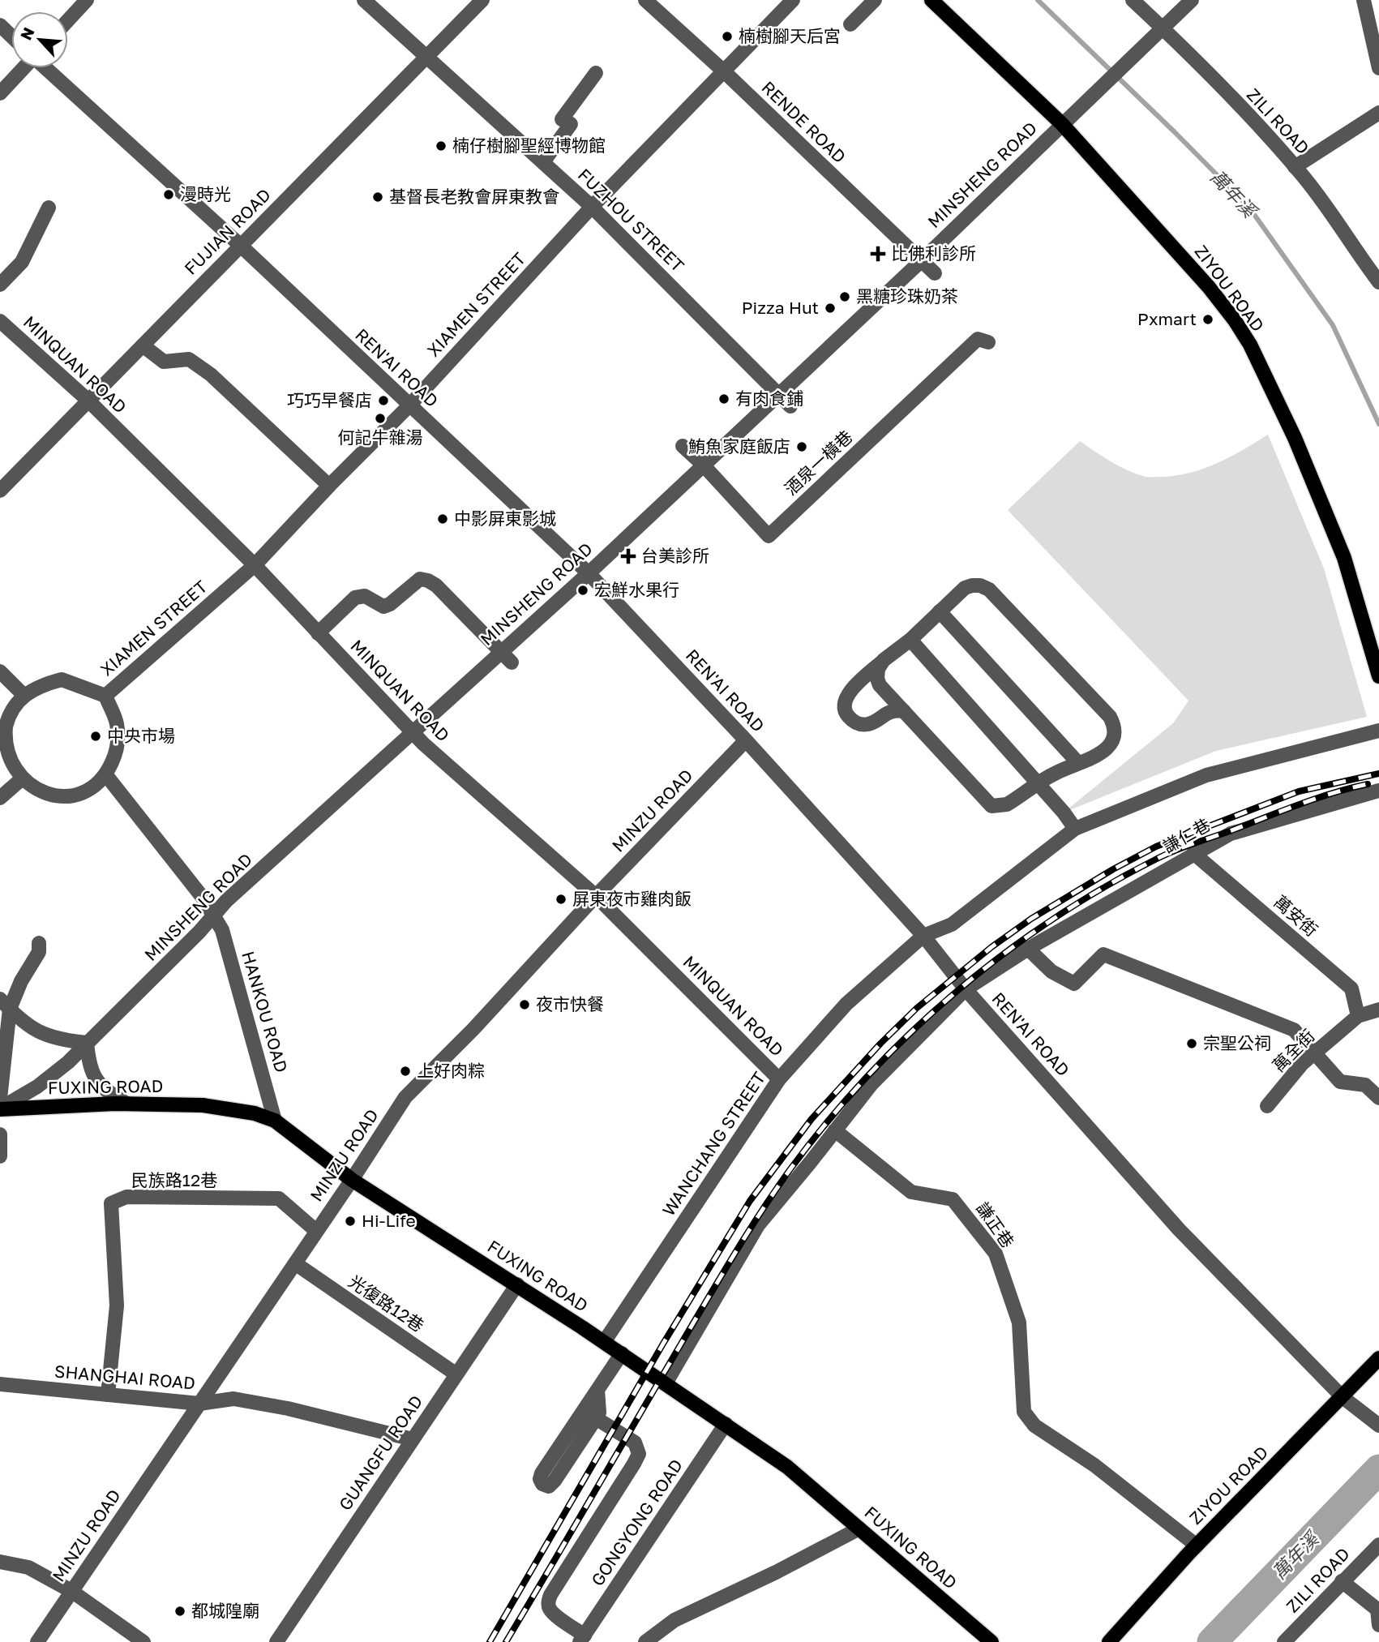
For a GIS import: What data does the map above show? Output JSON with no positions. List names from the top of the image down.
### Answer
{
  "streets": {
    "main road": ["ZIYOU ROAD", "FUXING ROAD"],
    "street": [
      "ZILI ROAD",
      "RENDE ROAD",
      "MINSHENG ROAD",
      "FUZHOU STREET",
      "FUJIAN ROAD",
      "XIAMEN STREET",
      "MINQUAN ROAD",
      "REN'AI ROAD",
      "酒泉一橫巷",
      "MINZU ROAD",
      "謙仁巷",
      "萬安街",
      "HANKOU ROAD",
      "萬全街",
      "WANCHANG STREET",
      "民族路12巷",
      "謙正巷",
      "光復路12巷",
      "SHANGHAI ROAD",
      "GUANGFU ROAD",
      "GONGYONG ROAD"
    ]
  },
  "crossings": [
    ["ZILI ROAD", "MINSHENG ROAD"],
    ["RENDE ROAD", "MINSHENG ROAD"],
    ["RENDE ROAD", "XIAMEN STREET"],
    ["MINSHENG ROAD", "FUZHOU STREET"],
    ["MINSHENG ROAD", "ZIYOU ROAD"],
    ["MINSHENG ROAD", "MINQUAN ROAD"],
    ["MINSHENG ROAD", "REN'AI ROAD"],
    ["MINSHENG ROAD", "酒泉一橫巷"],
    ["MINSHENG ROAD", "HANKOU ROAD"],
    ["MINSHENG ROAD", "FUXING ROAD"],
    ["FUZHOU STREET", "FUJIAN ROAD"],
    ["FUZHOU STREET", "XIAMEN STREET"],
    ["FUJIAN ROAD", "MINQUAN ROAD"],
    ["FUJIAN ROAD", "REN'AI ROAD"],
    ["ZIYOU ROAD", "REN'AI ROAD"],
    ["ZIYOU ROAD", "謙正巷"],
    ["XIAMEN STREET", "MINQUAN ROAD"],
    ["XIAMEN STREET", "REN'AI ROAD"],
    ["XIAMEN STREET", "HANKOU ROAD"],
    ["MINQUAN ROAD", "MINZU ROAD"],
    ["MINQUAN ROAD", "WANCHANG STREET"],
    ["REN'AI ROAD", "MINZU ROAD"],
    ["REN'AI ROAD", "謙仁巷"],
    ["REN'AI ROAD", "WANCHANG STREET"],
    ["MINZU ROAD", "FUXING ROAD"],
    ["MINZU ROAD", "民族路12巷"],
    ["MINZU ROAD", "光復路12巷"],
    ["MINZU ROAD", "SHANGHAI ROAD"],
    ["謙仁巷", "萬安街"],
    ["萬安街", "萬全街"],
    ["HANKOU ROAD", "FUXING ROAD"],
    ["FUXING ROAD", "WANCHANG STREET"],
    ["FUXING ROAD", "GUANGFU ROAD"],
    ["FUXING ROAD", "GONGYONG ROAD"],
    ["民族路12巷", "SHANGHAI ROAD"],
    ["光復路12巷", "GUANGFU ROAD"],
    ["SHANGHAI ROAD", "GUANGFU ROAD"]
  ],
  "water": ["萬年溪"],
  "places": {
    "other": [
      "楠樹腳天后宮",
      "楠仔樹腳聖經博物館",
      "漫時光",
      "基督長老教會屏東教會",
      "黑糖珍珠奶茶",
      "Pizza Hut",
      "Pxmart",
      "有肉食鋪",
      "巧巧早餐店",
      "何記牛雜湯",
      "鮪魚家庭飯店",
      "中影屏東影城",
      "宏鮮水果行",
      "中央市場",
      "屏東夜市雞肉飯",
      "夜市快餐",
      "宗聖公祠",
      "上好肉粽",
      "Hi-Life",
      "都城隍廟"
    ],
    "health": ["比佛利診所", "台美診所"]
  },
  "north": "top left"
}
